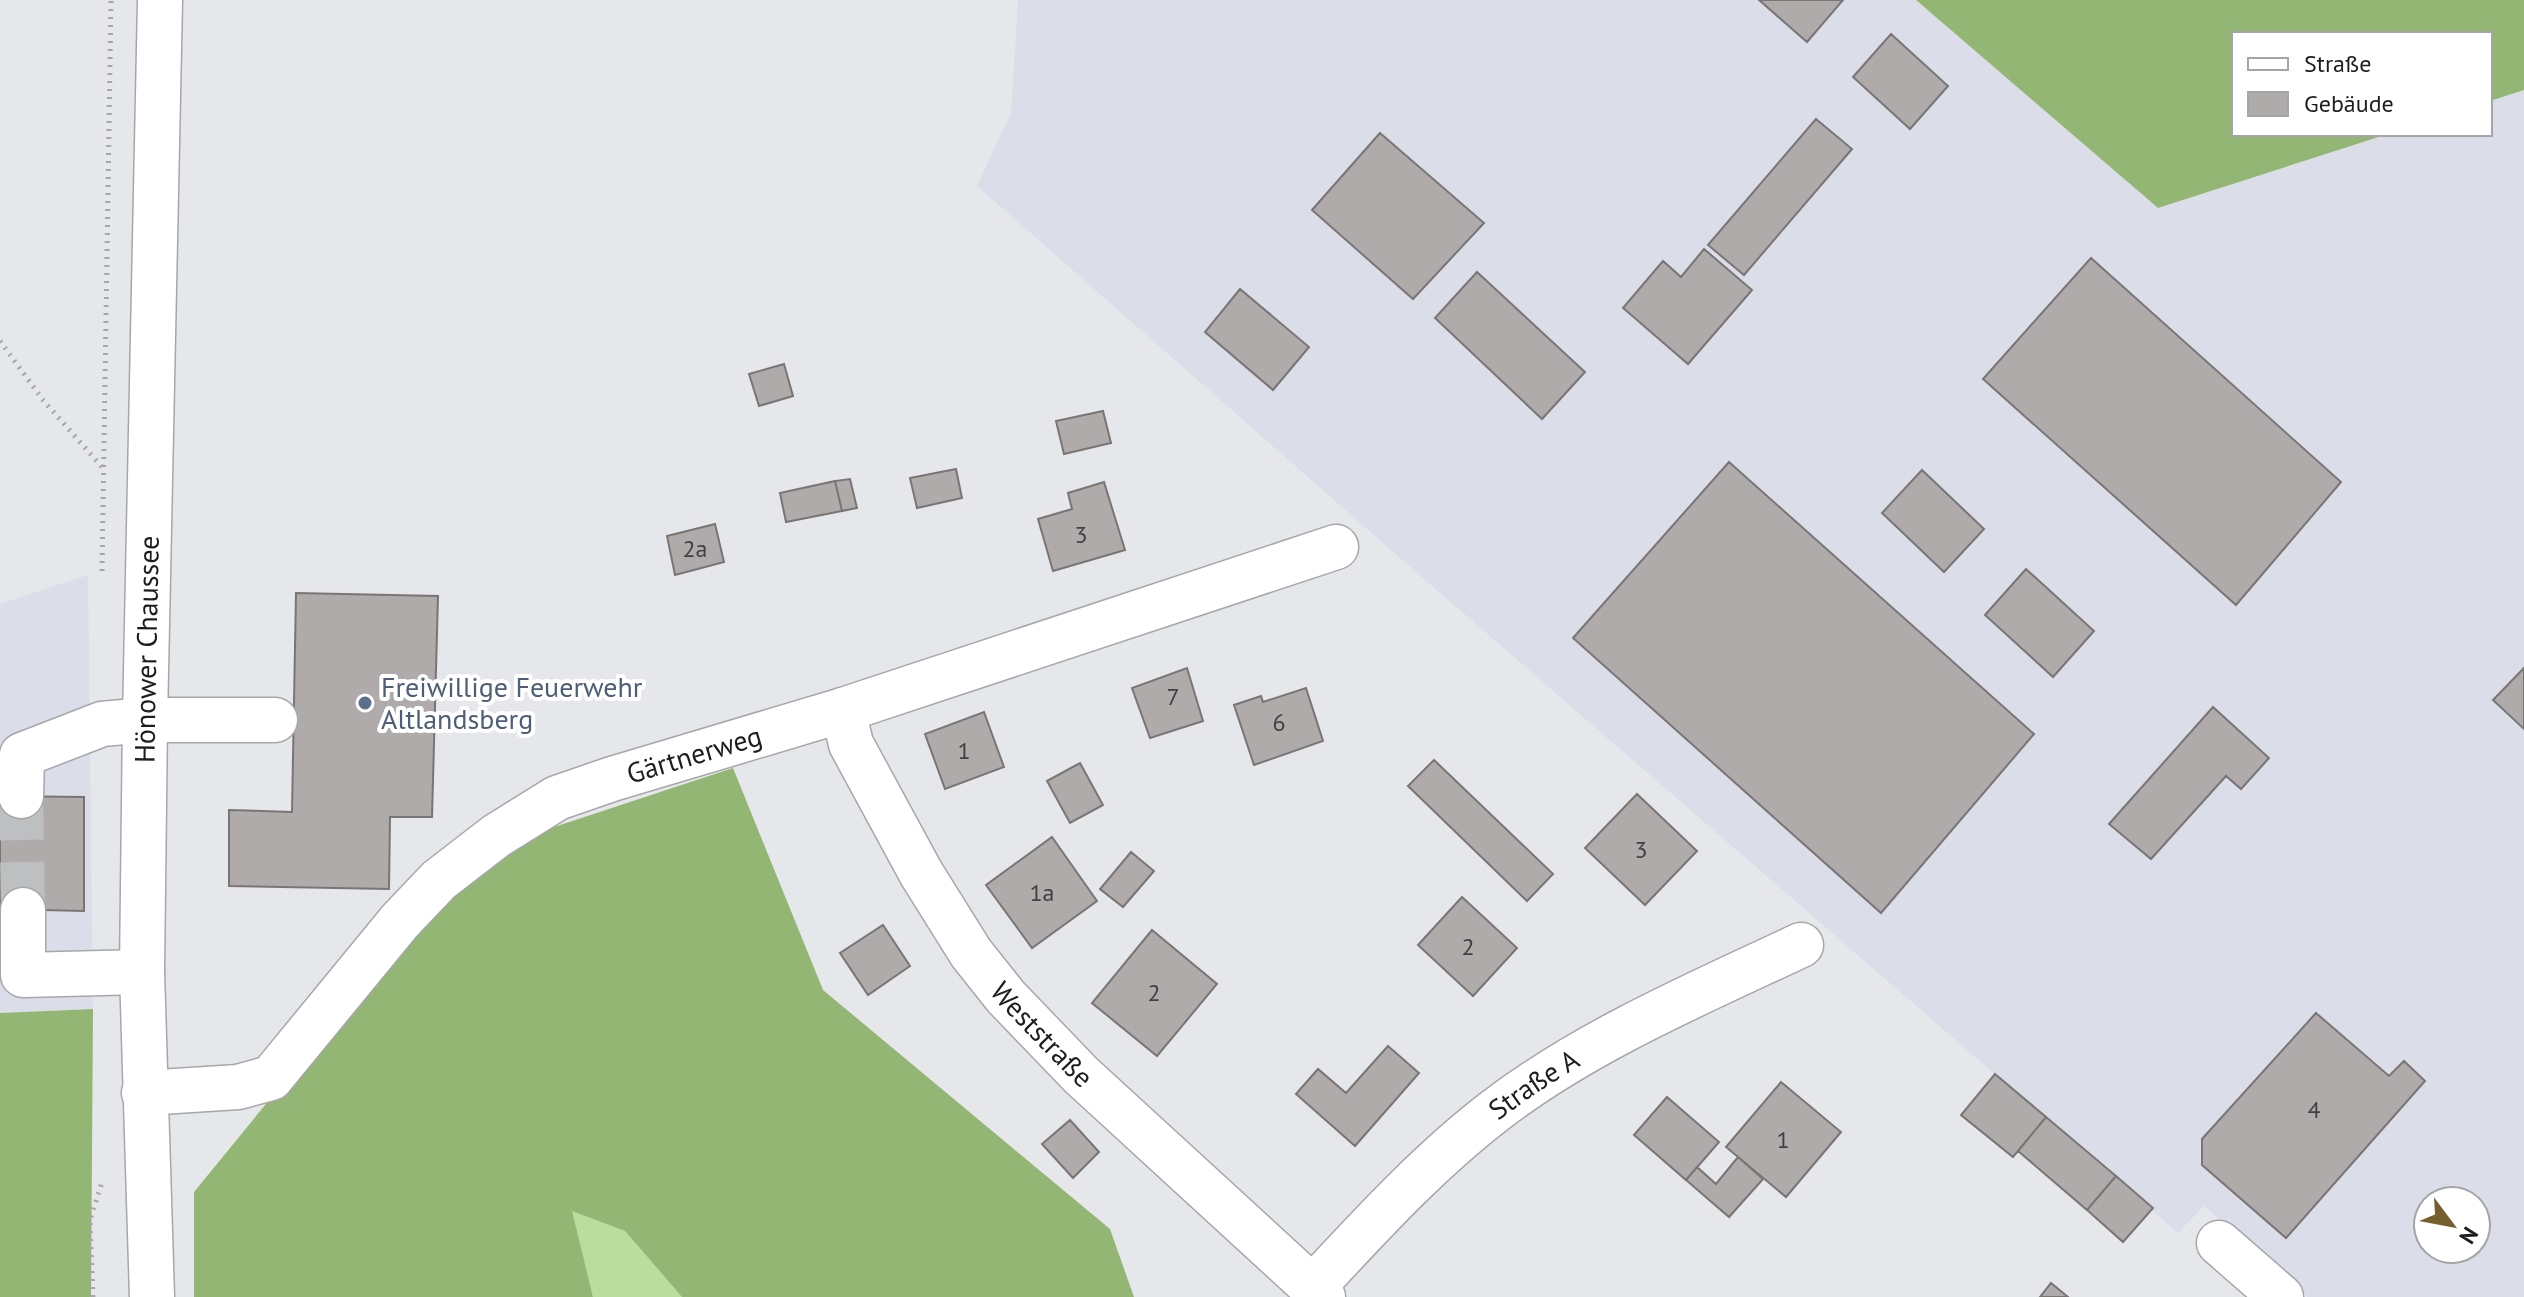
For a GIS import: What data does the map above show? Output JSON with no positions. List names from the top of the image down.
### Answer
{
  "streets": {
    "street": [
      "Hönower Chaussee",
      "Gärtnerweg",
      "Weststraße",
      "Straße A"
    ]
  },
  "crossings": [
    ["Hönower Chaussee", "Gärtnerweg"],
    ["Gärtnerweg", "Weststraße"],
    ["Weststraße", "Straße A"]
  ],
  "places": ["Freiwillige Feuerwehr Altlandsberg"],
  "house_numbers": [
    "3",
    "2a",
    "7",
    "6",
    "1",
    "3",
    "1a",
    "2",
    "2",
    "4",
    "1"
  ],
  "legend": ["Straße", "Gebäude"],
  "north": "bottom right"
}
